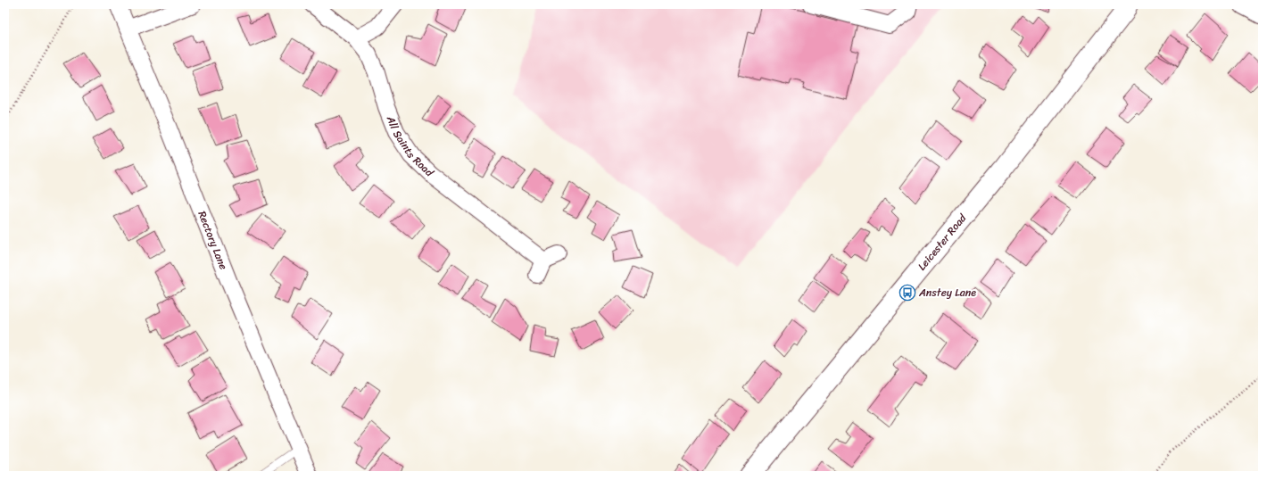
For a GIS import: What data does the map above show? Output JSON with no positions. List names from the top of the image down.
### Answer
{
  "streets": {
    "street": ["All Saints Road", "Rectory Lane", "Leicester Road"]
  },
  "places": {
    "bus stop": ["Anstey Lane"]
  }
}
